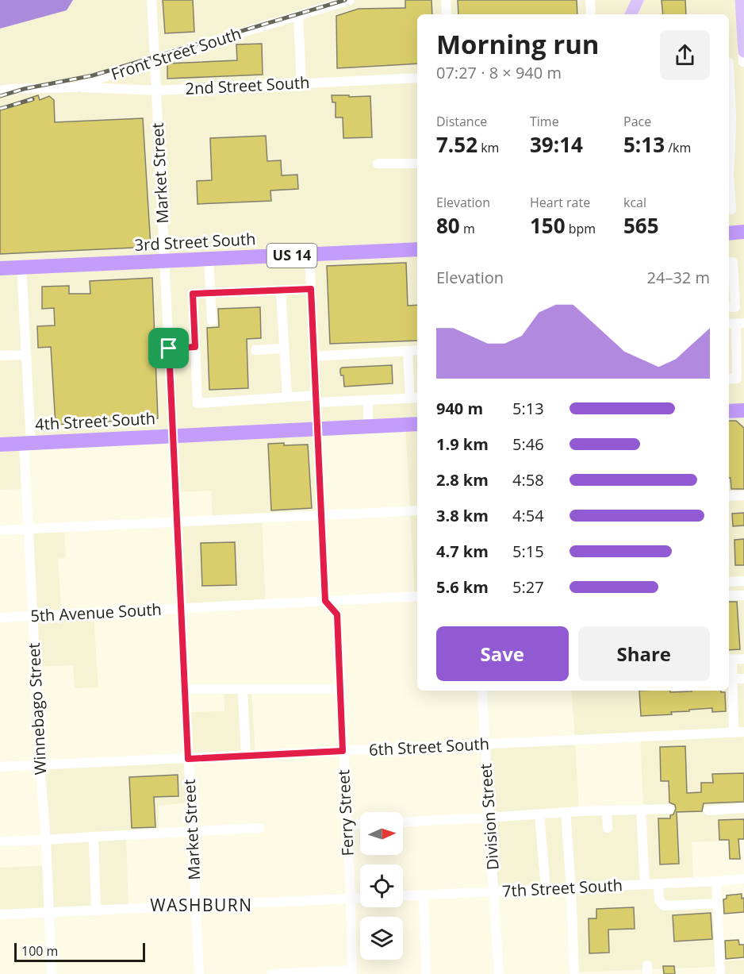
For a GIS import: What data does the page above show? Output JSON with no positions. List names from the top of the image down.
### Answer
{
  "streets": {
    "highway": ["3rd Street South", "US 14", "4th Street South"],
    "street": [
      "Front Street South",
      "2nd Street South",
      "Market Street",
      "5th Avenue South",
      "Winnebago Street",
      "6th Street South",
      "Ferry Street",
      "Division Street",
      "7th Street South"
    ]
  },
  "crossings": [
    ["Front Street South", "2nd Street South"],
    ["Front Street South", "Market Street"],
    ["2nd Street South", "Market Street"],
    ["Market Street", "3rd Street South"],
    ["Market Street", "4th Street South"],
    ["Market Street", "5th Avenue South"],
    ["Market Street", "6th Street South"],
    ["3rd Street South", "Winnebago Street"],
    ["3rd Street South", "Ferry Street"],
    ["4th Street South", "Winnebago Street"],
    ["4th Street South", "Ferry Street"],
    ["5th Avenue South", "Winnebago Street"],
    ["5th Avenue South", "Ferry Street"],
    ["Winnebago Street", "6th Street South"],
    ["6th Street South", "Ferry Street"],
    ["6th Street South", "Division Street"],
    ["Division Street", "7th Street South"]
  ],
  "districts": ["WASHBURN"],
  "scale_bar": "100 m",
  "north": "right",
  "page": {
    "heading": ["Morning run", "07:27 · 8 × 940 m"],
    "stats": [
      ["Distance", "7.52 km"],
      ["Time", "39:14"],
      ["Pace", "5:13 /km"],
      ["Elevation", "80 m"],
      ["Heart rate", "150 bpm"],
      ["kcal", "565"]
    ],
    "chart": ["Elevation", "24–32 m"],
    "list": [
      {
        "name": "940 m",
        "note": "5:13"
      },
      {
        "name": "1.9 km",
        "note": "5:46"
      },
      {
        "name": "2.8 km",
        "note": "4:58"
      },
      {
        "name": "3.8 km",
        "note": "4:54"
      },
      {
        "name": "4.7 km",
        "note": "5:15"
      },
      {
        "name": "5.6 km",
        "note": "5:27"
      }
    ],
    "buttons": ["Save", "Share"],
    "scale": "100 m"
  }
}
